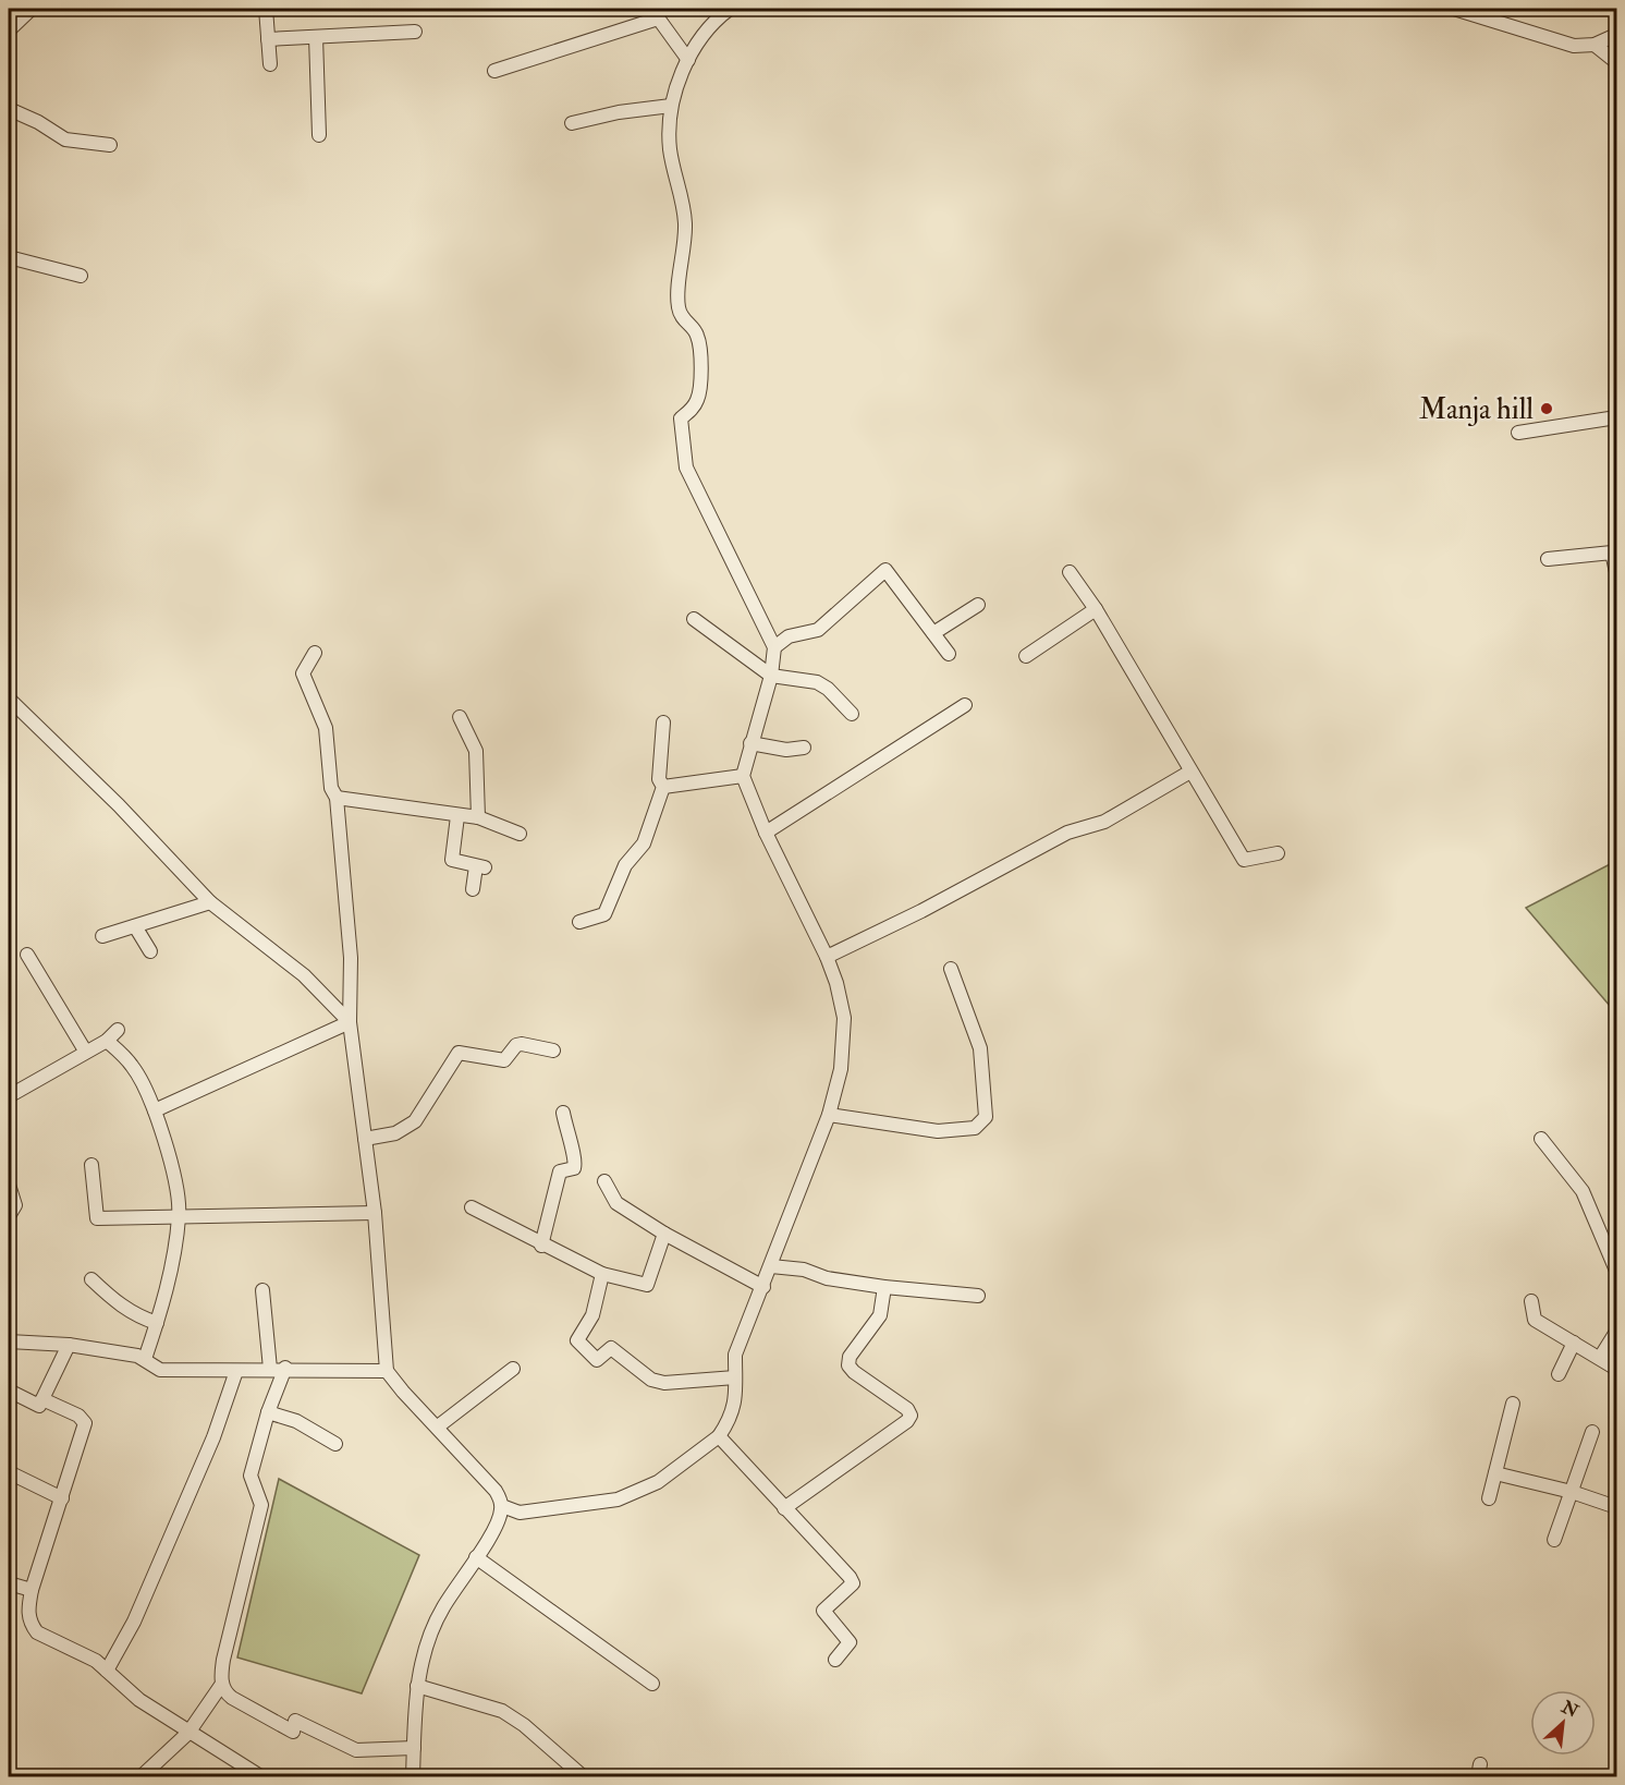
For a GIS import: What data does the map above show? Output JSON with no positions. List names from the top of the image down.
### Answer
{
  "places": ["Manja hill"],
  "north": "top right"
}
